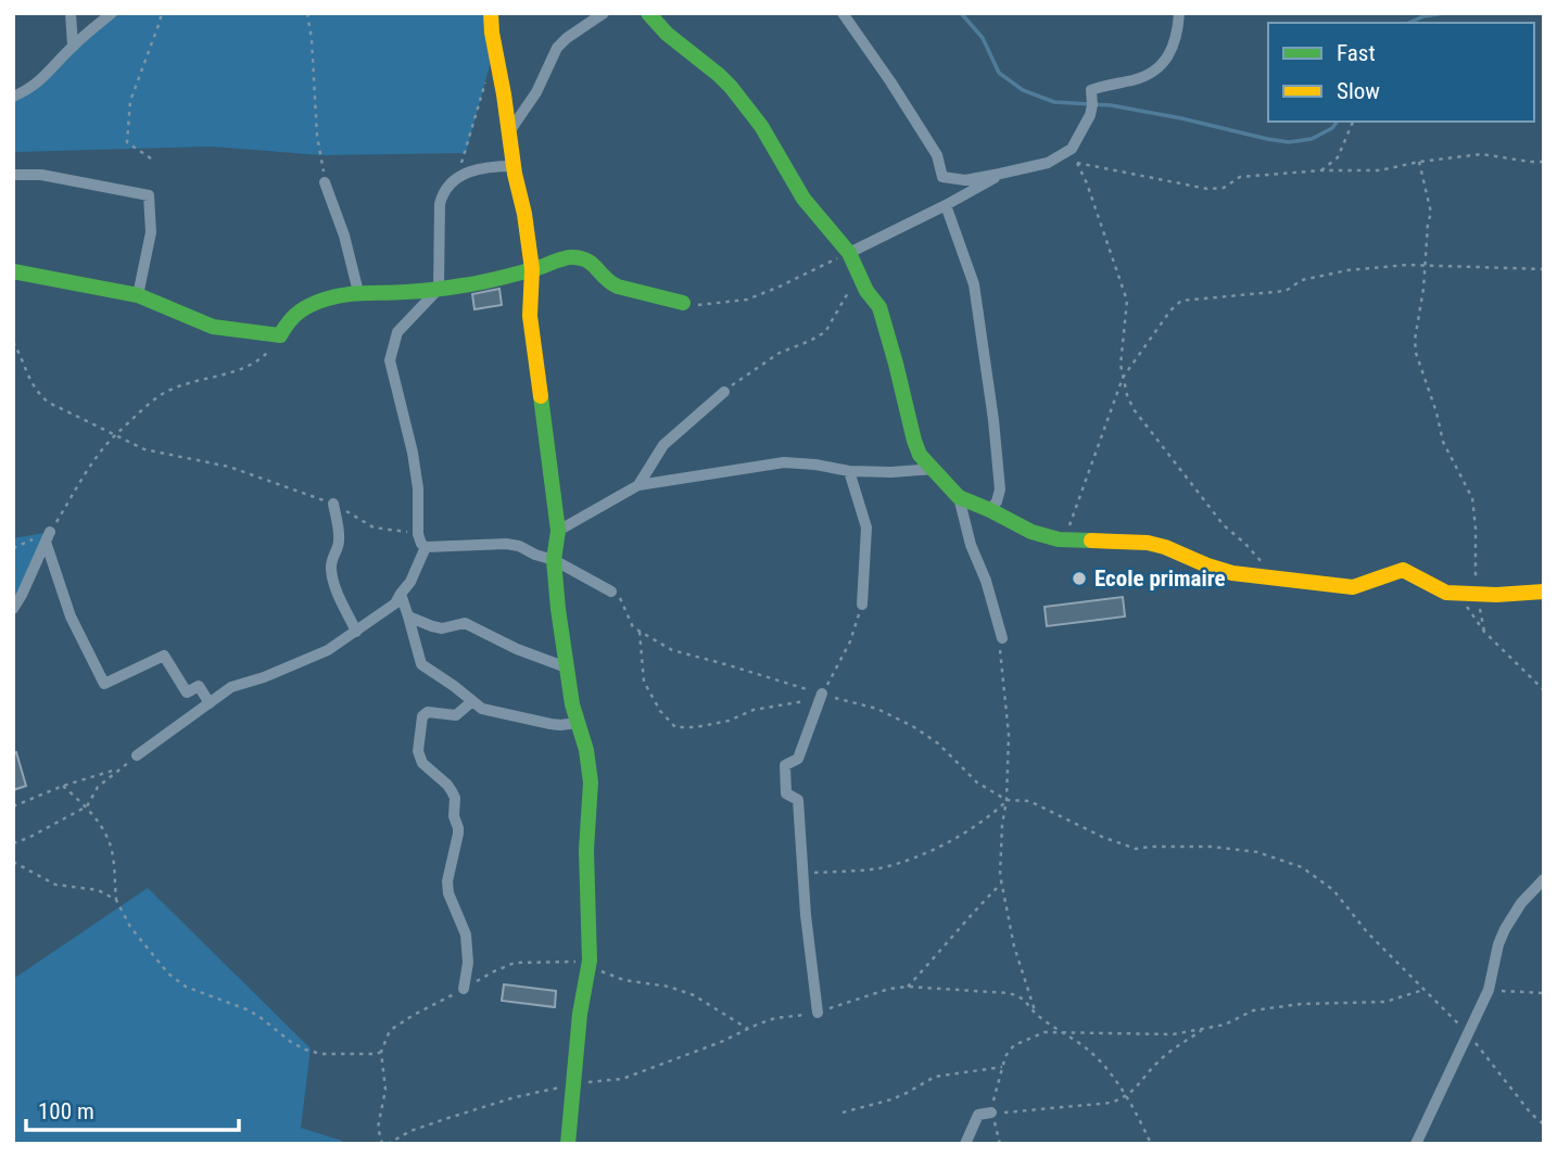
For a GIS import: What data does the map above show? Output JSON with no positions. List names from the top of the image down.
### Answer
{
  "places": ["Ecole primaire"],
  "legend": ["Fast", "Slow"],
  "scale_bar": "100 m"
}
